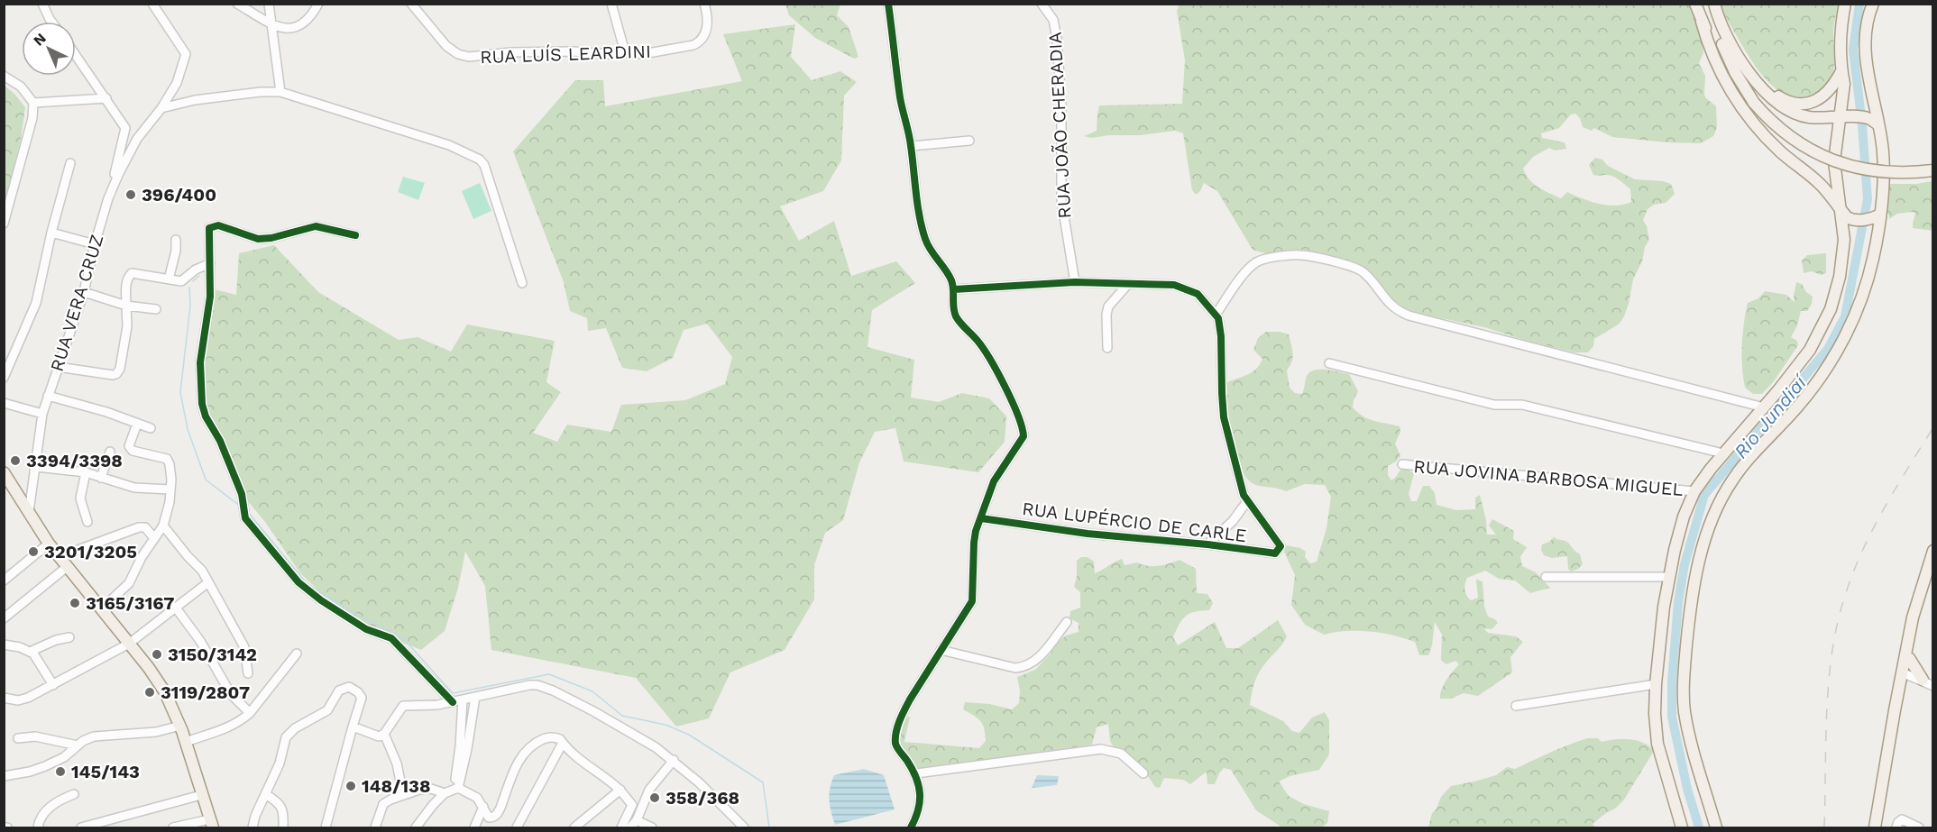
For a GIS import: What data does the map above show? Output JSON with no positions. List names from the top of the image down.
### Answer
{
  "streets": {
    "street": [
      "RUA LUÍS LEARDINI",
      "RUA JOÃO CHERADIA",
      "RUA VERA CRUZ",
      "RUA JOVINA BARBOSA MIGUEL",
      "RUA LUPÉRCIO DE CARLE"
    ]
  },
  "crossings": [
    ["RUA JOÃO CHERADIA", "RUA LUPÉRCIO DE CARLE"]
  ],
  "water": ["Rio Jundiaí"],
  "places": [
    "396/400",
    "3394/3398",
    "3201/3205",
    "3165/3167",
    "3150/3142",
    "3119/2807",
    "145/143",
    "148/138",
    "358/368"
  ],
  "north": "top left"
}
